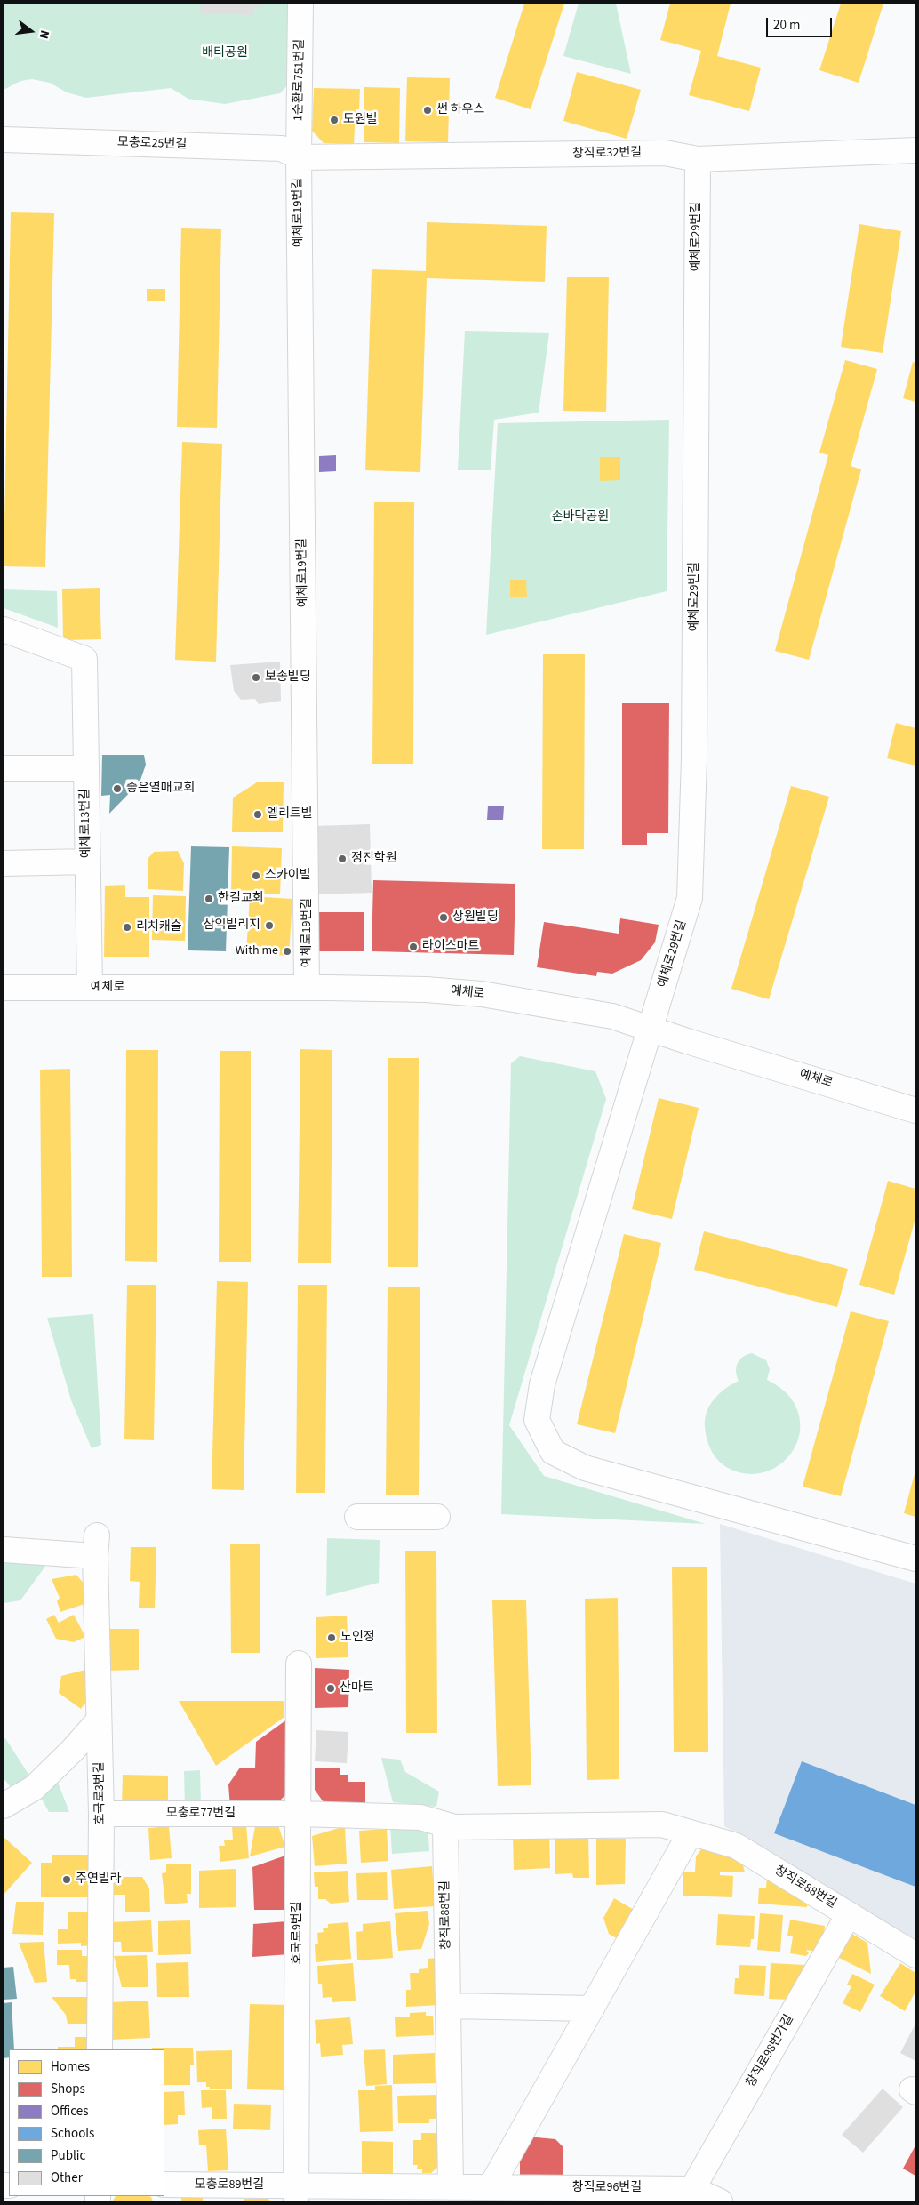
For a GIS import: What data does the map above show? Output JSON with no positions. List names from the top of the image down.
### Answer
{
  "streets": {
    "street": [
      "1순환로751번길",
      "모충로25번길",
      "창직로32번길",
      "예체로19번길",
      "예체로29번길",
      "예체로13번길",
      "예체로",
      "호국로3번길",
      "모충로77번길",
      "창직로88번길",
      "호국로9번길",
      "창직로98번가길",
      "모충로89번길",
      "창직로96번길"
    ]
  },
  "crossings": [
    ["1순환로751번길", "모충로25번길"],
    ["1순환로751번길", "창직로32번길"],
    ["1순환로751번길", "예체로19번길"],
    ["모충로25번길", "창직로32번길"],
    ["모충로25번길", "예체로19번길"],
    ["창직로32번길", "예체로19번길"],
    ["창직로32번길", "예체로29번길"],
    ["예체로19번길", "예체로"],
    ["예체로29번길", "예체로"],
    ["예체로13번길", "예체로"],
    ["호국로3번길", "모충로77번길"],
    ["모충로77번길", "창직로88번길"],
    ["모충로77번길", "호국로9번길"],
    ["창직로88번길", "호국로9번길"],
    ["창직로88번길", "창직로98번가길"],
    ["호국로9번길", "모충로89번길"],
    ["호국로9번길", "창직로96번길"],
    ["창직로98번가길", "창직로96번길"],
    ["모충로89번길", "창직로96번길"]
  ],
  "parks": ["배티공원", "손바닥공원"],
  "places": [
    "썬 하우스",
    "도원빌",
    "보송빌딩",
    "좋은열매교회",
    "엘리트빌",
    "정진학원",
    "스카이빌",
    "한길교회",
    "상원빌딩",
    "삼익빌리지",
    "리치캐슬",
    "라이스마트",
    "With me",
    "노인정",
    "산마트",
    "주연빌라"
  ],
  "legend": [
    "Homes",
    "Shops",
    "Offices",
    "Schools",
    "Public",
    "Other"
  ],
  "scale_bar": "20 m",
  "north": "right"
}
